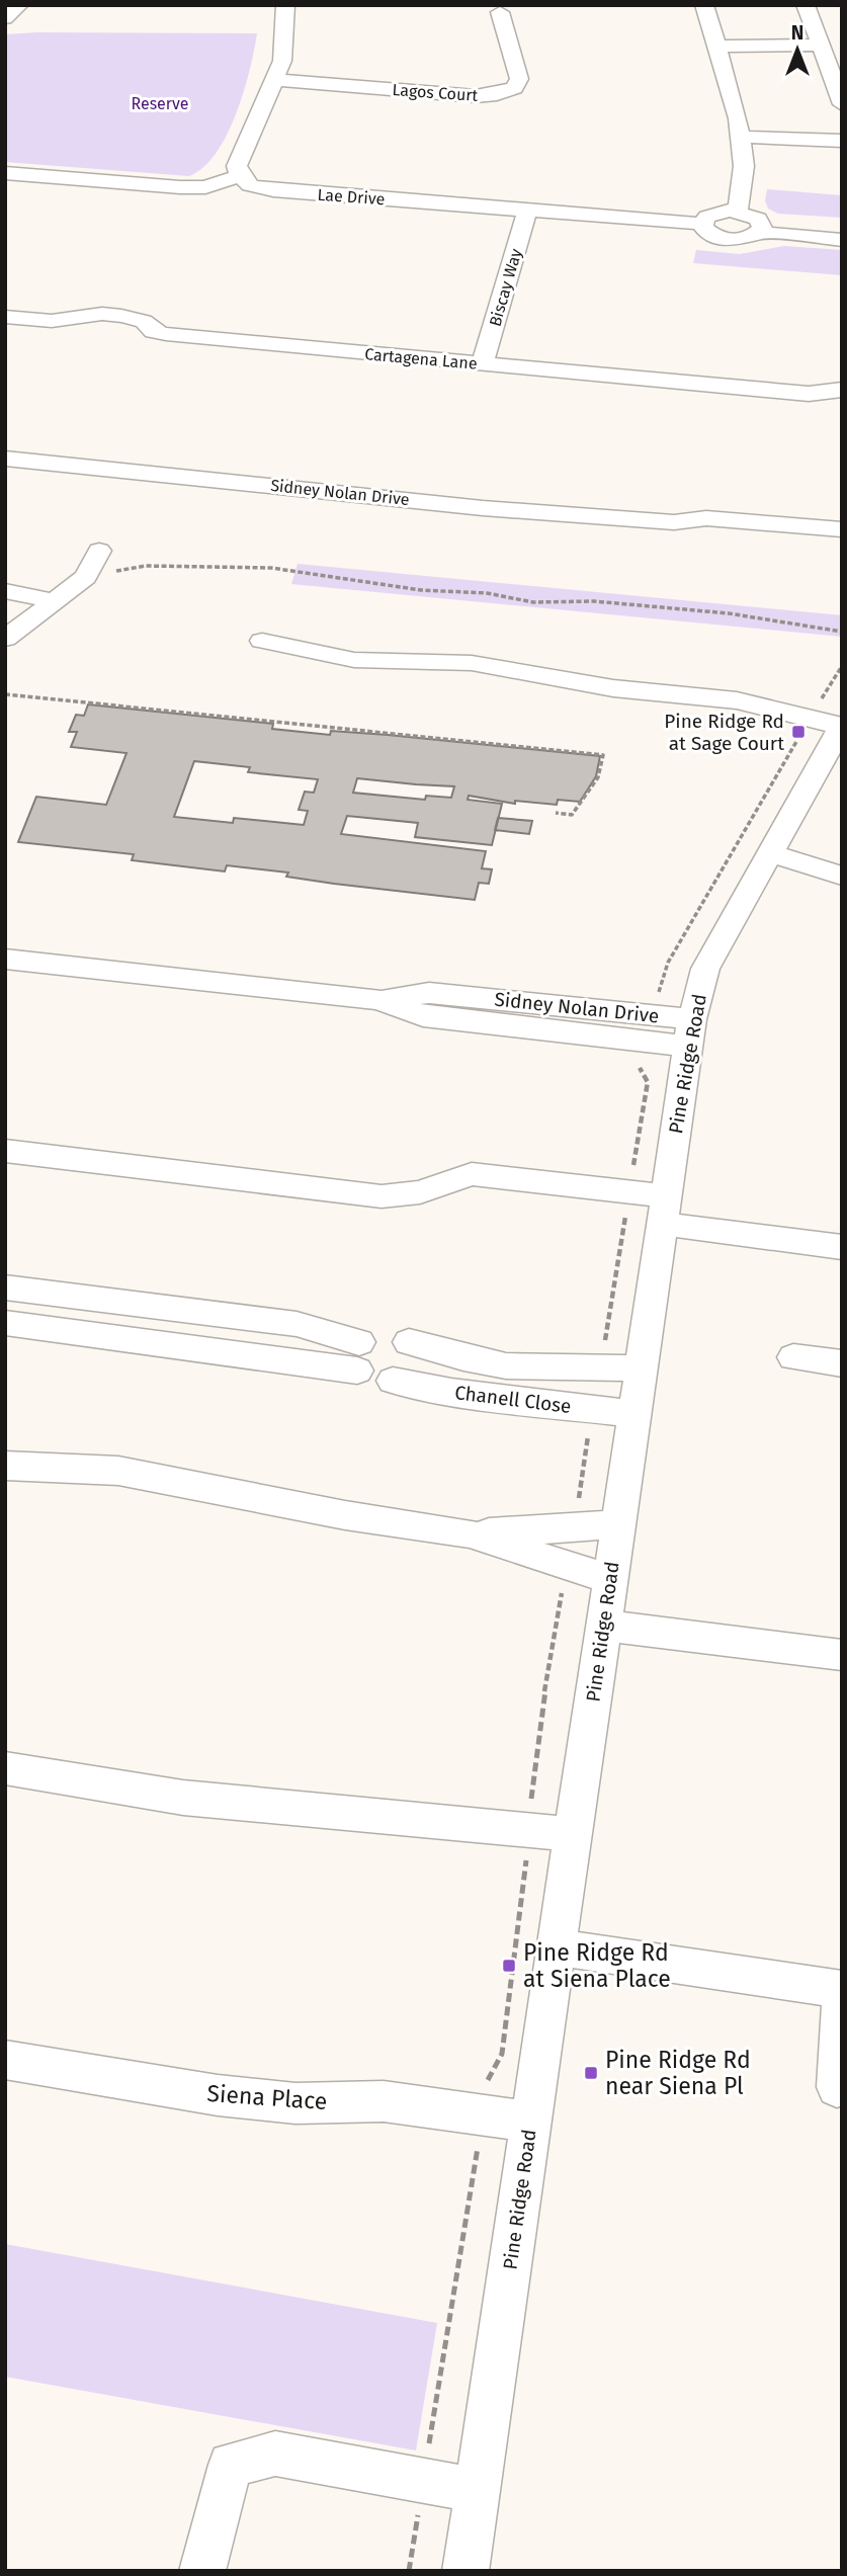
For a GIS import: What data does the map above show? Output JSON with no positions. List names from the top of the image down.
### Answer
{
  "streets": {
    "street": [
      "Lagos Court",
      "Lae Drive",
      "Biscay Way",
      "Cartagena Lane",
      "Sidney Nolan Drive",
      "Pine Ridge Road",
      "Chanell Close",
      "Siena Place"
    ]
  },
  "crossings": [
    ["Lae Drive", "Biscay Way"],
    ["Biscay Way", "Cartagena Lane"],
    ["Sidney Nolan Drive", "Pine Ridge Road"],
    ["Pine Ridge Road", "Chanell Close"],
    ["Pine Ridge Road", "Siena Place"]
  ],
  "parks": ["Reserve"],
  "places": {
    "transit": ["Pine Ridge Rd at Sage Court", "Pine Ridge Rd at Siena Place", "Pine Ridge Rd near Siena Pl"]
  },
  "north": "top"
}
